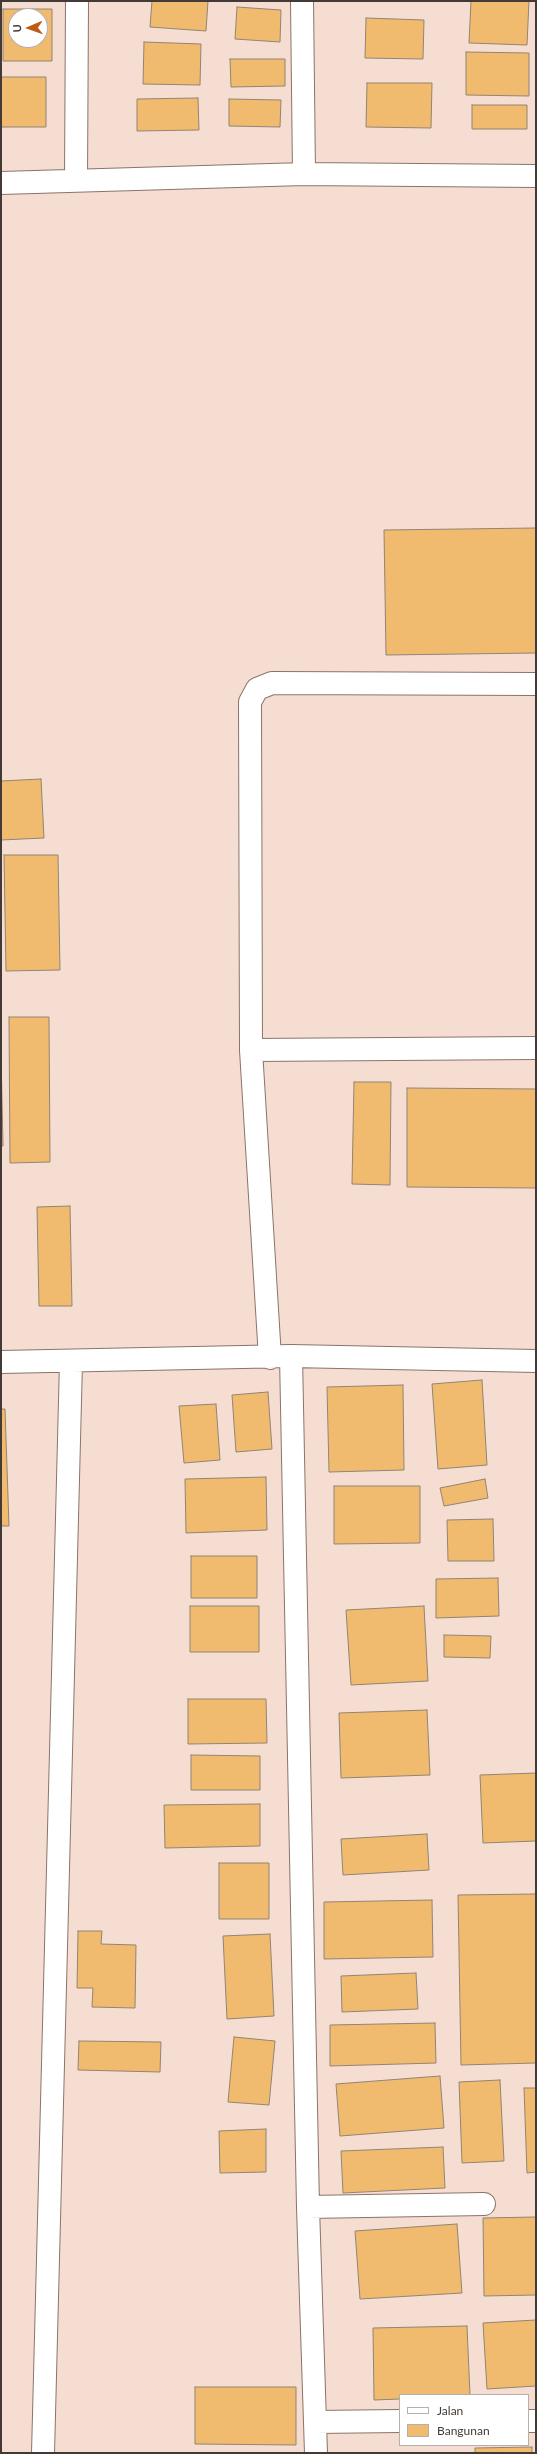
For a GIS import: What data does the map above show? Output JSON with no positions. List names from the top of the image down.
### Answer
{
  "legend": ["Jalan", "Bangunan"],
  "north": "left"
}
